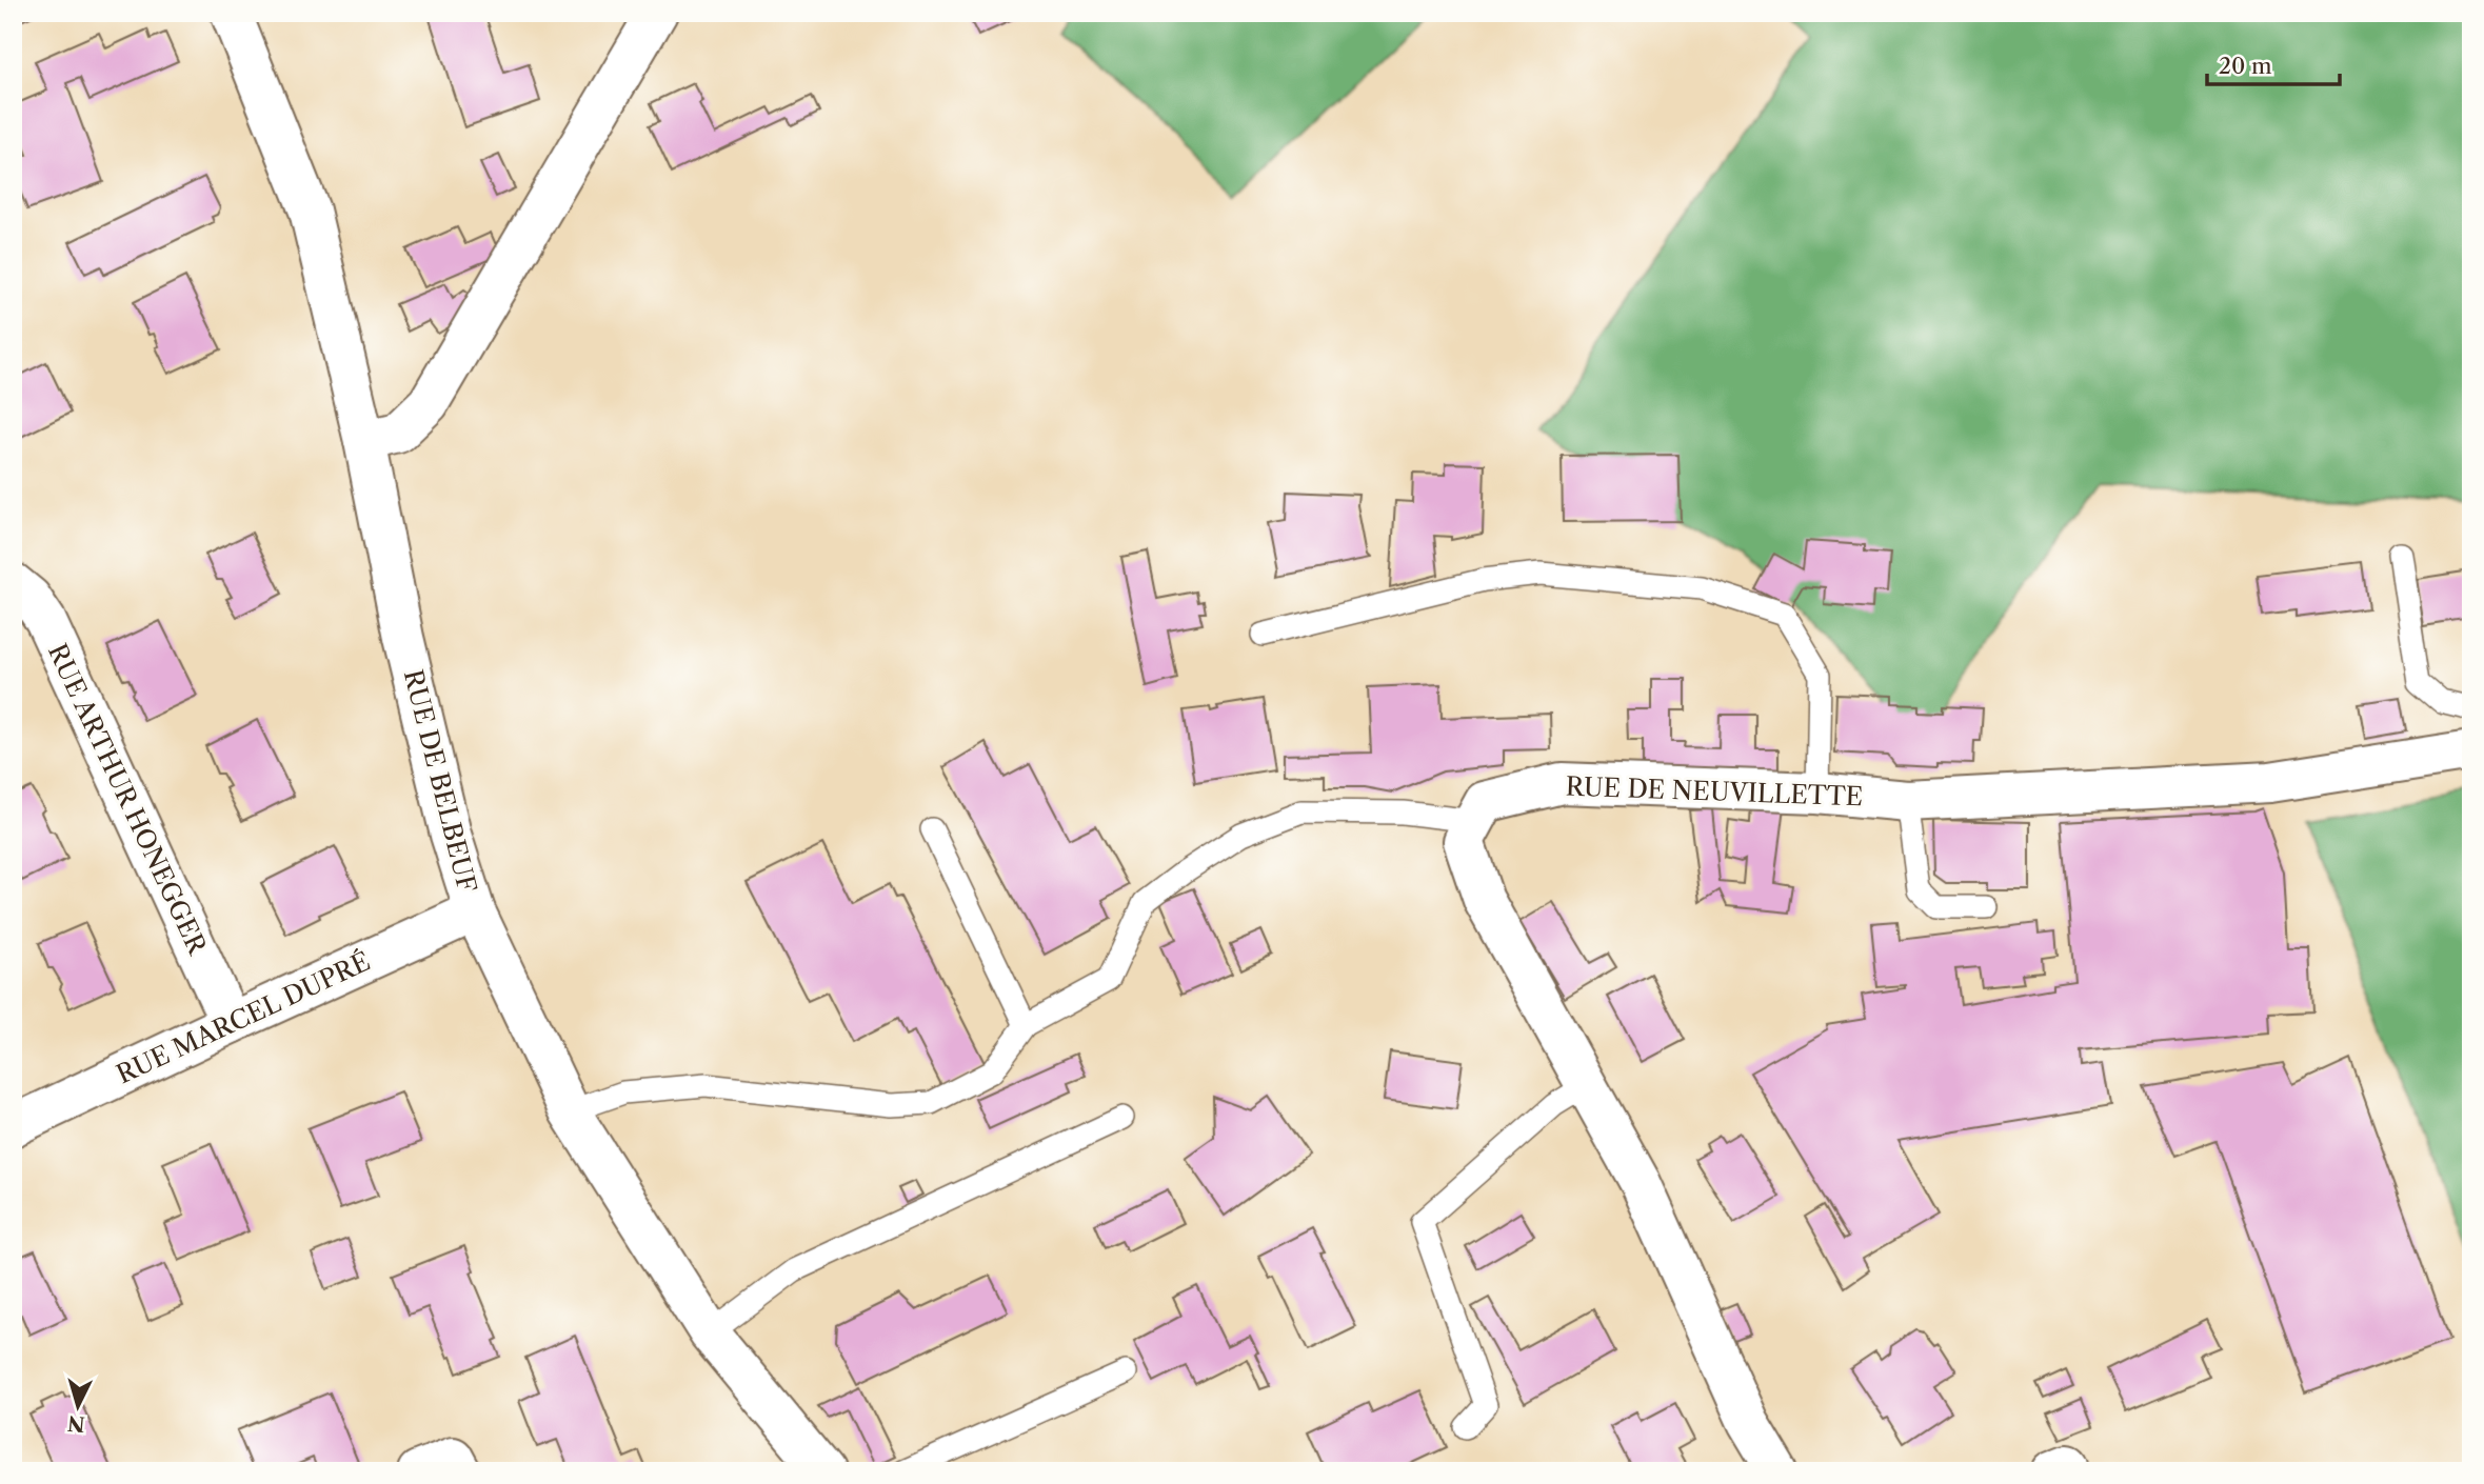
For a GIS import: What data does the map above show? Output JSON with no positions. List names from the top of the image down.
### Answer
{
  "streets": {
    "street": [
      "RUE DE BELBEUF",
      "RUE DE NEUVILLETTE",
      "RUE ARTHUR HONEGGER",
      "RUE MARCEL DUPRÉ"
    ]
  },
  "crossings": [
    ["RUE DE BELBEUF", "RUE MARCEL DUPRÉ"],
    ["RUE ARTHUR HONEGGER", "RUE MARCEL DUPRÉ"]
  ],
  "scale_bar": "20 m",
  "north": "bottom"
}
